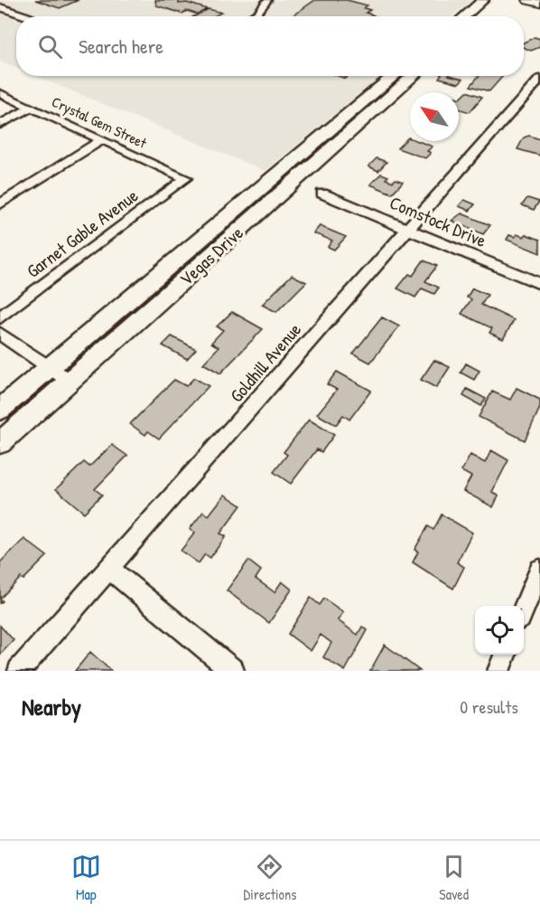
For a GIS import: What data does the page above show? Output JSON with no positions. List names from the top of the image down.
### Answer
{
  "streets": {
    "main road": ["Vegas Drive"],
    "street": [
      "Crystal Gem Street",
      "Comstock Drive",
      "Garnet Gable Avenue",
      "Goldhill Avenue"
    ]
  },
  "crossings": [
    ["Crystal Gem Street", "Garnet Gable Avenue"],
    ["Comstock Drive", "Goldhill Avenue"]
  ],
  "north": "top left",
  "page": {
    "search": "Search here",
    "heading": ["Nearby", "0 results"],
    "nav": ["Map", "Directions", "Saved"]
  }
}
